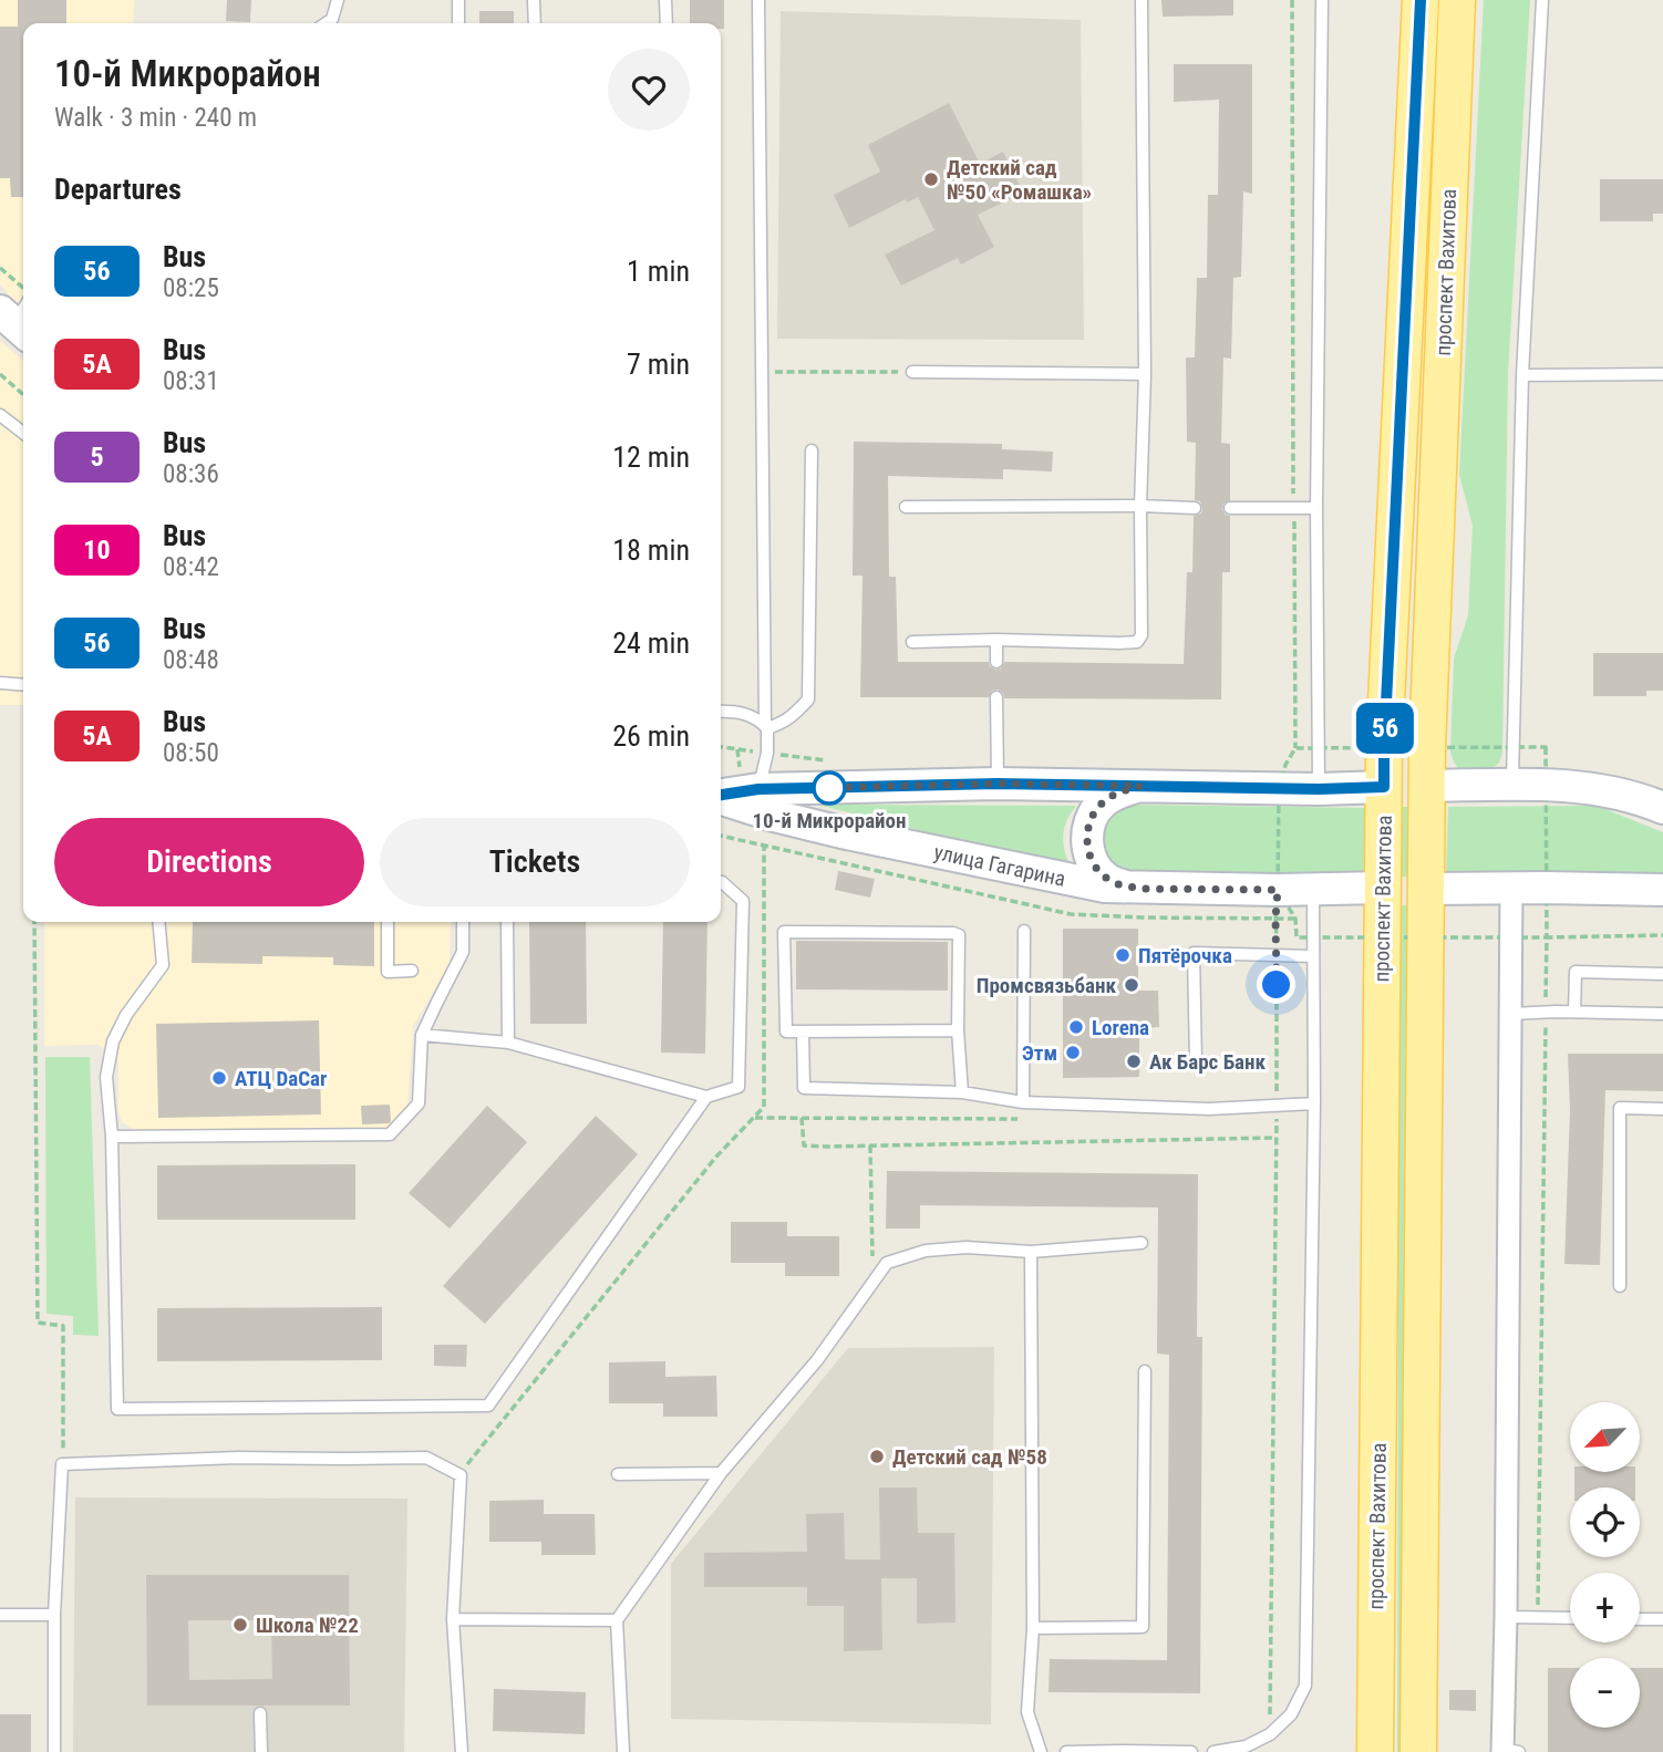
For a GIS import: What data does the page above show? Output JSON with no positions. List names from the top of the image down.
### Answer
{
  "streets": {
    "main road": ["проспект Вахитова", "улица Гагарина"]
  },
  "crossings": [
    ["проспект Вахитова", "улица Гагарина"]
  ],
  "places": [
    "Детский сад №50 «Ромашка»",
    "10-й Микрорайон",
    "Пятёрочка",
    "Промсвязьбанк",
    "Lorena",
    "Этм",
    "Ак Барс Банк",
    "АТЦ DaСar",
    "Детский сад №58",
    "Школа №22"
  ],
  "lines": ["bus line 56"],
  "north": "bottom left",
  "page": {
    "on_map": "56",
    "heading": [
      ["10-й Микрорайон", "Walk · 3 min · 240 m"],
      "Departures"
    ],
    "list": [
      {
        "mark": "56",
        "name": "Bus",
        "note": "08:25",
        "value": "1 min"
      },
      {
        "mark": "5А",
        "name": "Bus",
        "note": "08:31",
        "value": "7 min"
      },
      {
        "mark": "5",
        "name": "Bus",
        "note": "08:36",
        "value": "12 min"
      },
      {
        "mark": "10",
        "name": "Bus",
        "note": "08:42",
        "value": "18 min"
      },
      {
        "mark": "56",
        "name": "Bus",
        "note": "08:48",
        "value": "24 min"
      },
      {
        "mark": "5А",
        "name": "Bus",
        "note": "08:50",
        "value": "26 min"
      }
    ],
    "buttons": ["Directions", "Tickets"],
    "map_buttons": ["+", "−"]
  }
}
